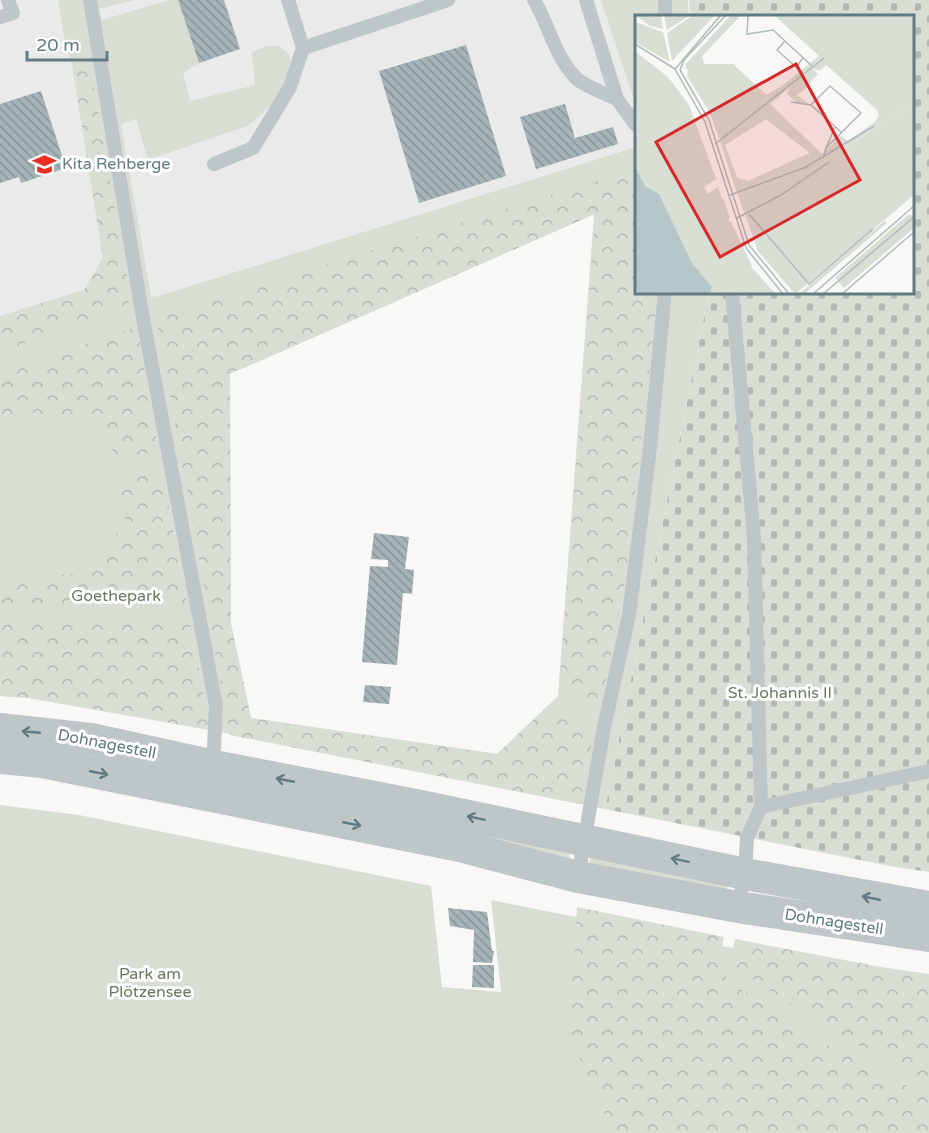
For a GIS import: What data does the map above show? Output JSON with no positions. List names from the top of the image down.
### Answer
{
  "streets": {
    "street": ["Dohnagestell"]
  },
  "parks": ["Goethepark", "St. Johannis II", "Park am Plötzensee"],
  "places": {
    "school or university": ["Kita Rehberge"]
  },
  "scale_bar": "20 m"
}
